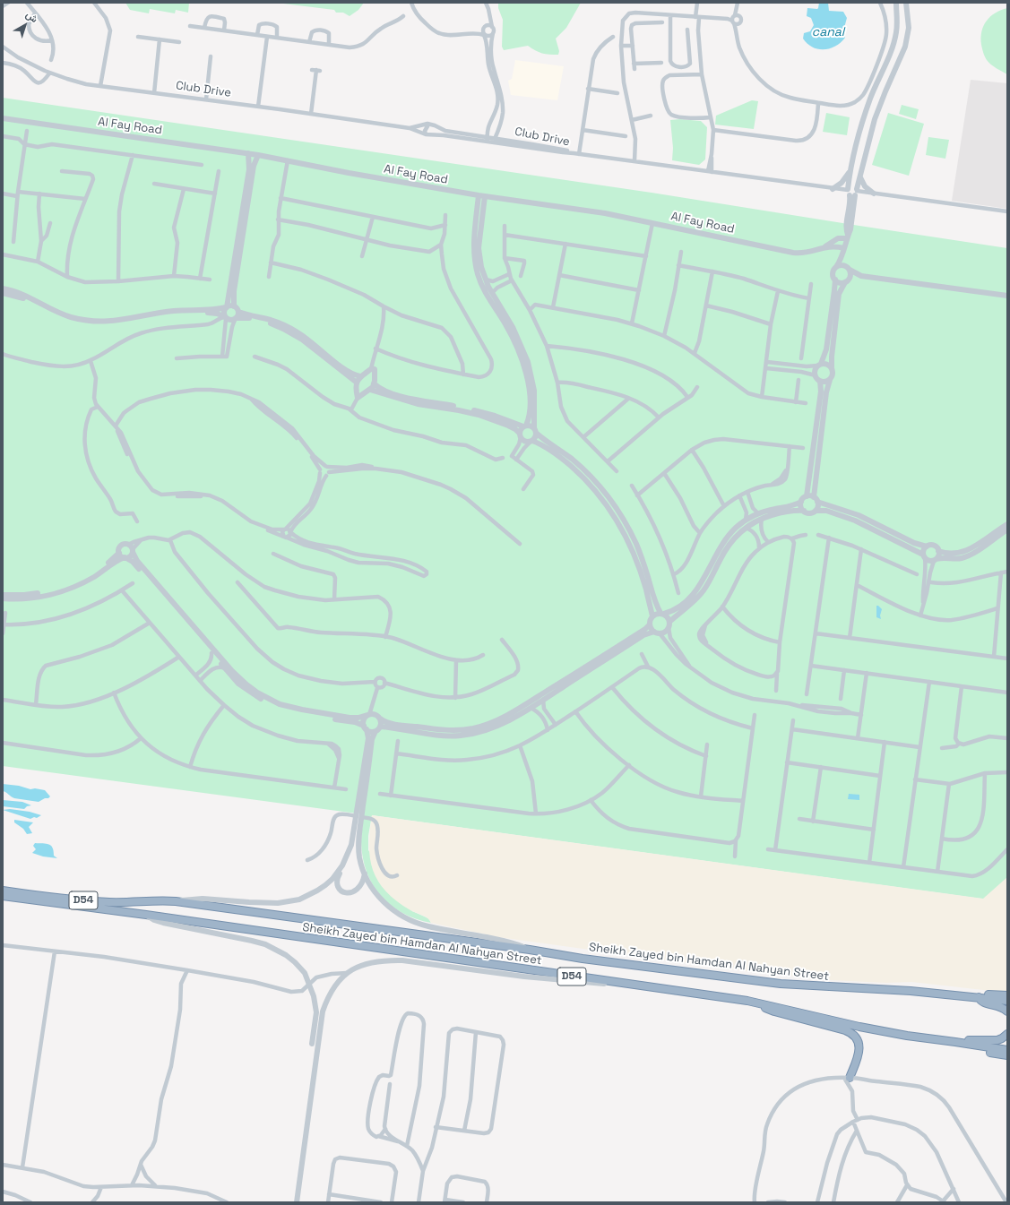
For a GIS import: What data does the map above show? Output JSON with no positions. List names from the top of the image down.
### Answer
{
  "streets": {
    "highway": ["D54", "Sheikh Zayed bin Hamdan Al Nahyan Street"],
    "street": ["Club Drive", "Al Fay Road"]
  },
  "water": ["canal"],
  "north": "top right"
}
